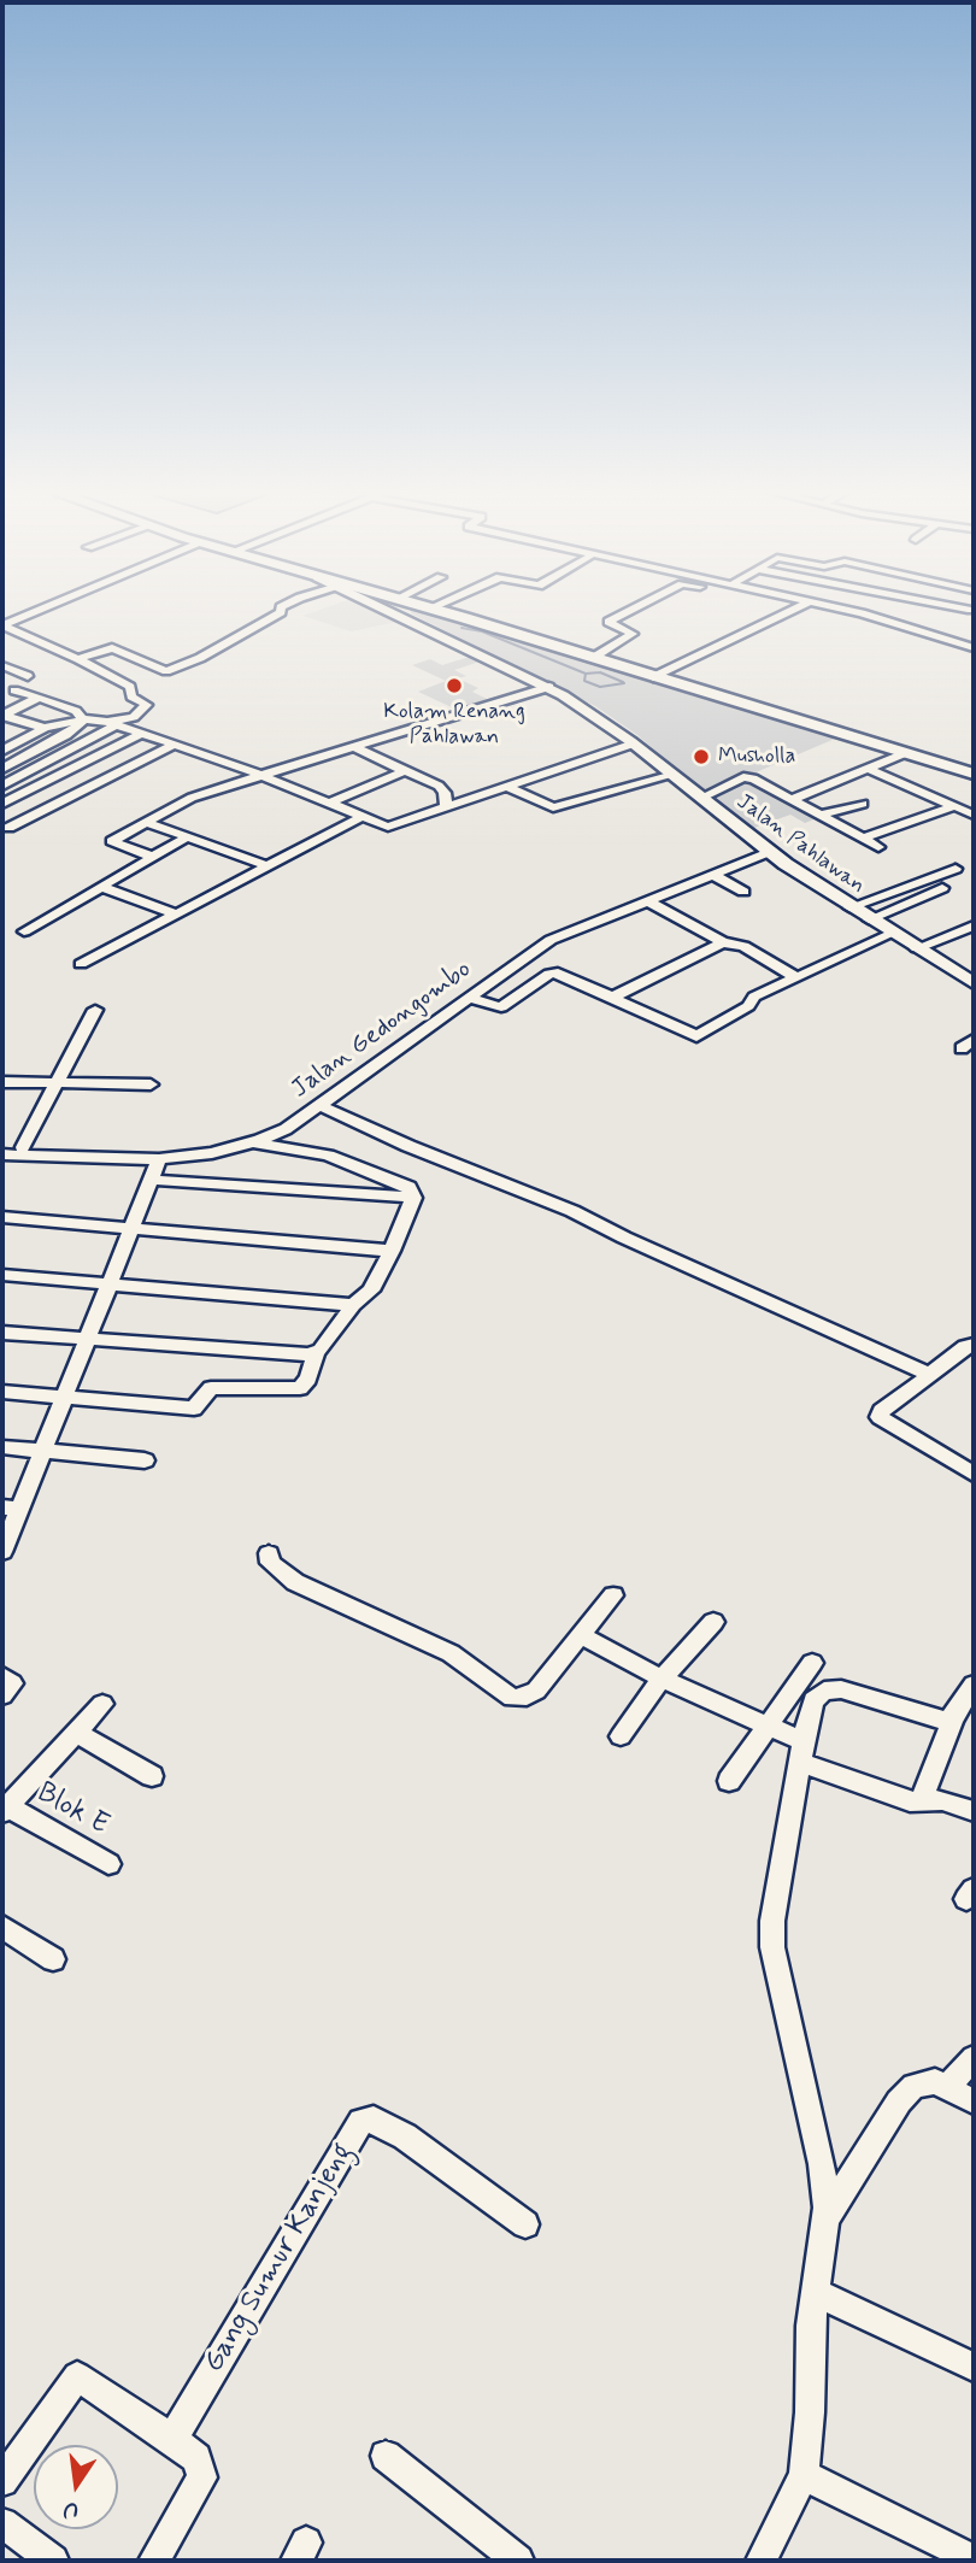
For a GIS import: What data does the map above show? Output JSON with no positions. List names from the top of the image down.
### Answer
{
  "streets": {
    "main road": ["Jalan Pahlawan"],
    "street": ["Jalan Gedongombo", "Blok E", "Gang Sumur Kanjeng"]
  },
  "crossings": [
    ["Jalan Pahlawan", "Jalan Gedongombo"]
  ],
  "places": ["Kolam Renang Pahlawan", "Musholla"],
  "north": "bottom"
}
